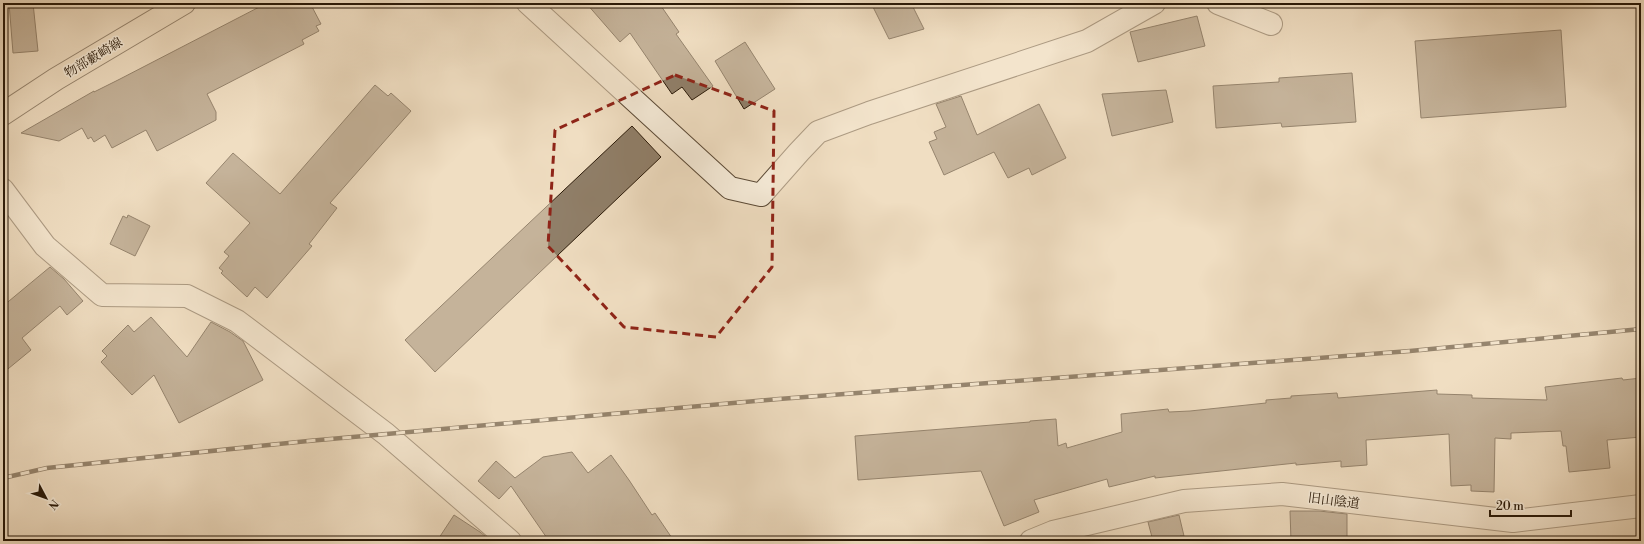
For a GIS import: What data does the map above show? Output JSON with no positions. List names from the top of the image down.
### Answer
{
  "streets": {
    "main road": ["物部藪崎線"],
    "street": ["旧山陰道"]
  },
  "scale_bar": "20 m",
  "north": "bottom right"
}
